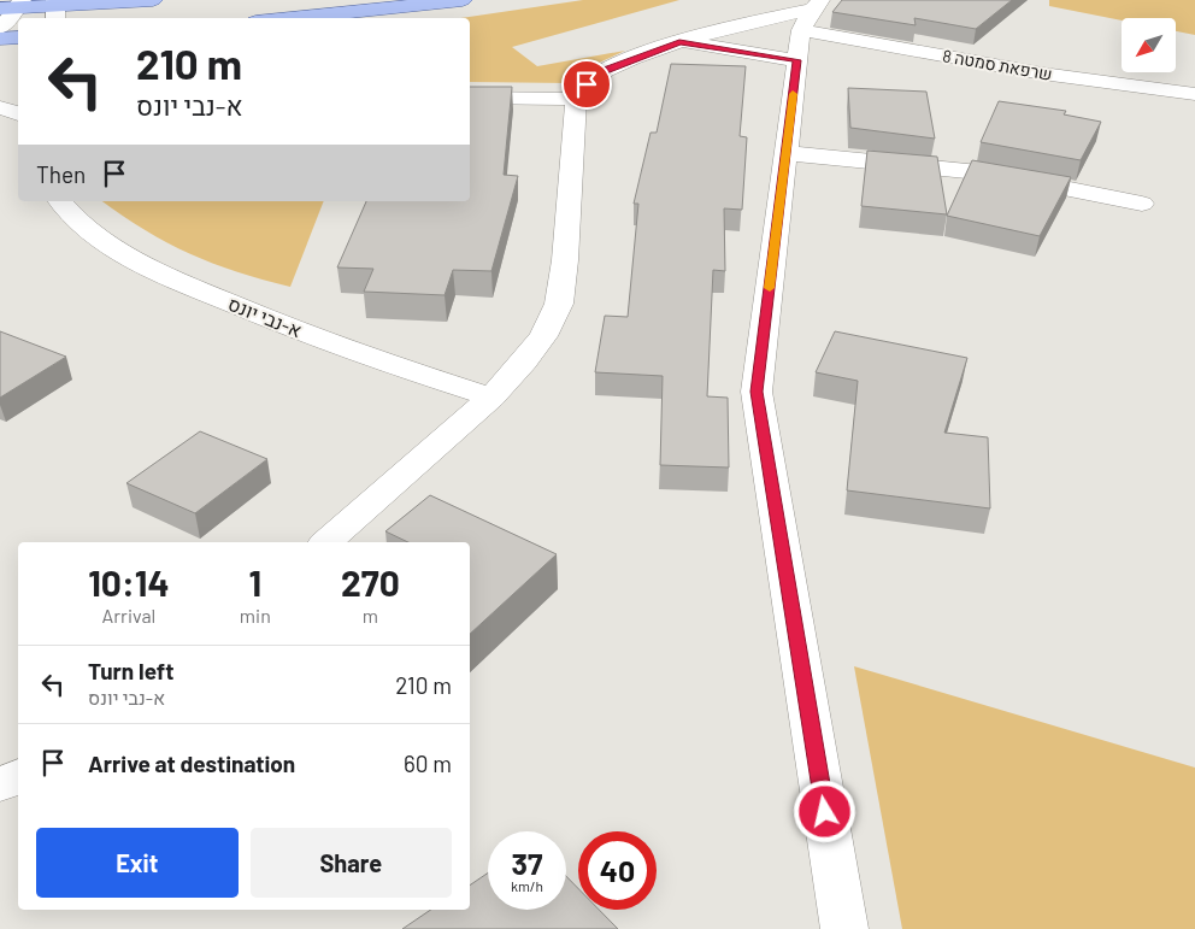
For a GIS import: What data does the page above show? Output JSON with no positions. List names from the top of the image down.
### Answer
{
  "streets": {
    "street": ["שרפאת סמטה 8", "א-נבי יונס"]
  },
  "north": "bottom left",
  "page": {
    "turn": ["210 m", "א-נבי יונס"],
    "then": "Then",
    "eta": [
      "10:14",
      "Arrival",
      "1",
      "min",
      "270",
      "m"
    ],
    "list": [
      {
        "name": "Turn left",
        "note": "א-נבי יונס",
        "value": "210 m"
      },
      {
        "name": "Arrive at destination",
        "value": "60 m"
      }
    ],
    "buttons": ["Exit", "Share"],
    "speed": "37 km/h",
    "limit": "40"
  }
}
